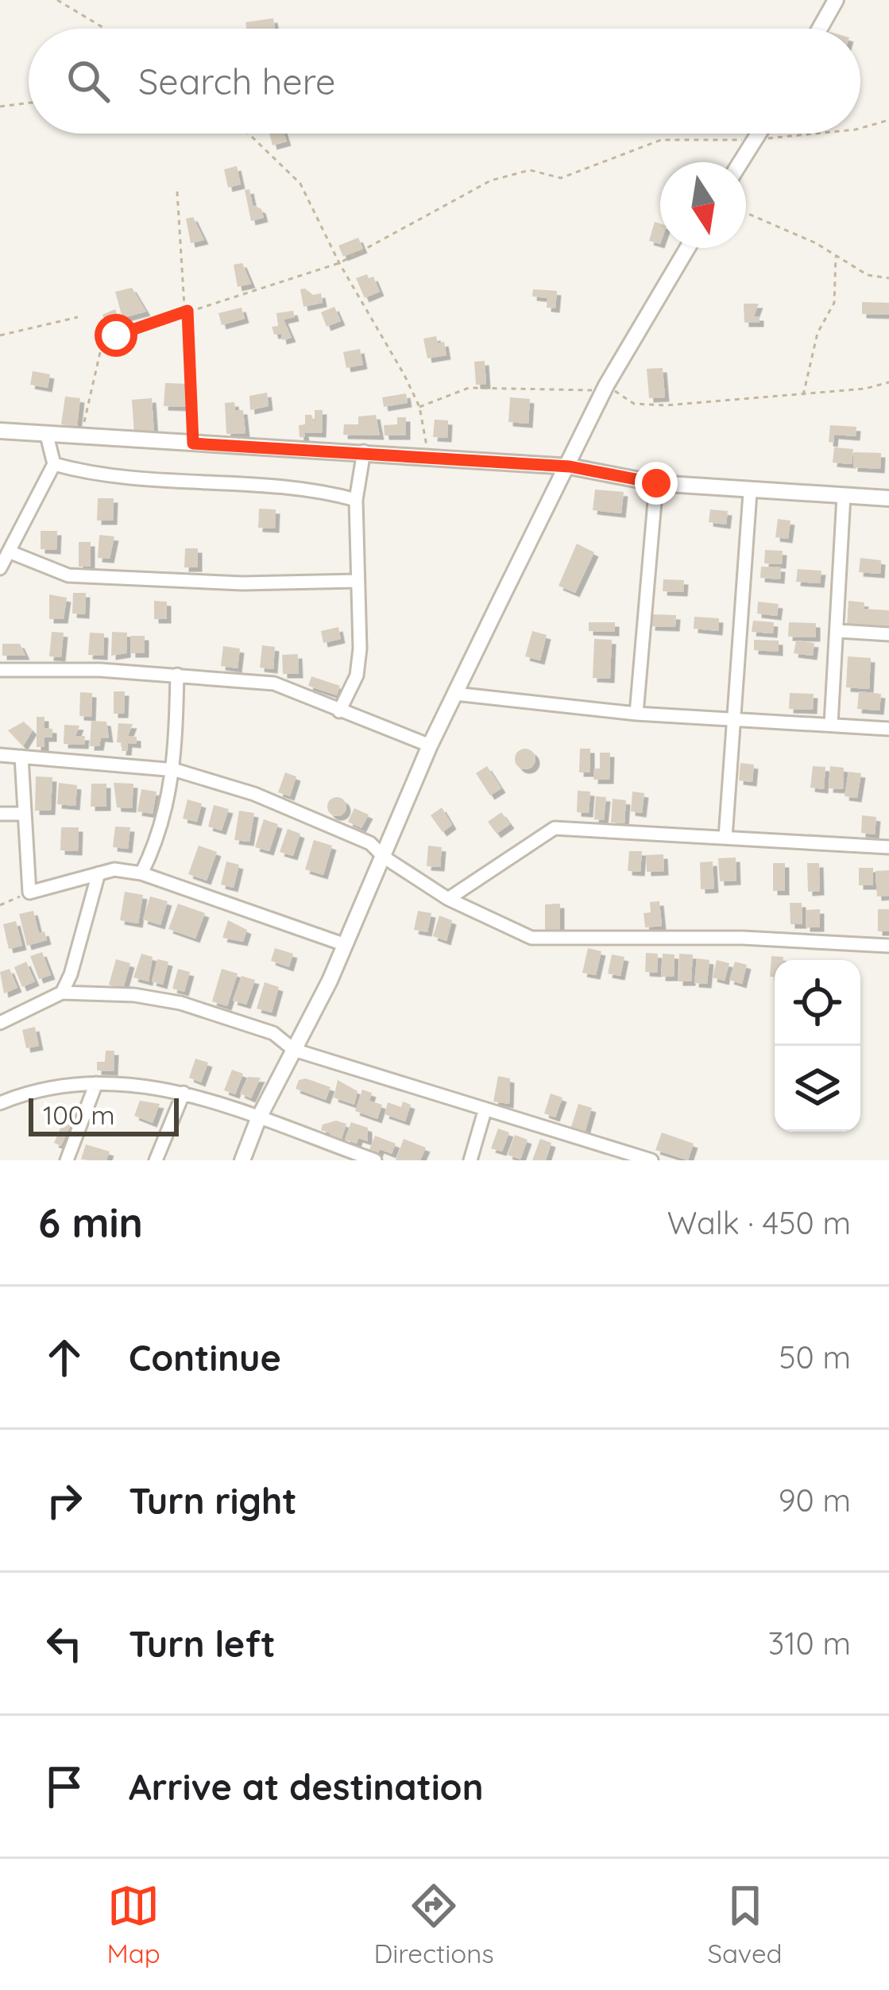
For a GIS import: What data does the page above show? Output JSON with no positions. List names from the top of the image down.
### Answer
{
  "scale_bar": "100 m",
  "north": "bottom",
  "page": {
    "search": "Search here",
    "scale": "100 m",
    "heading": ["6 min", "Walk · 450 m"],
    "list": [
      ["Continue", "50 m"],
      ["Turn right", "90 m"],
      ["Turn left", "310 m"],
      "Arrive at destination"
    ],
    "nav": ["Map", "Directions", "Saved"]
  }
}
